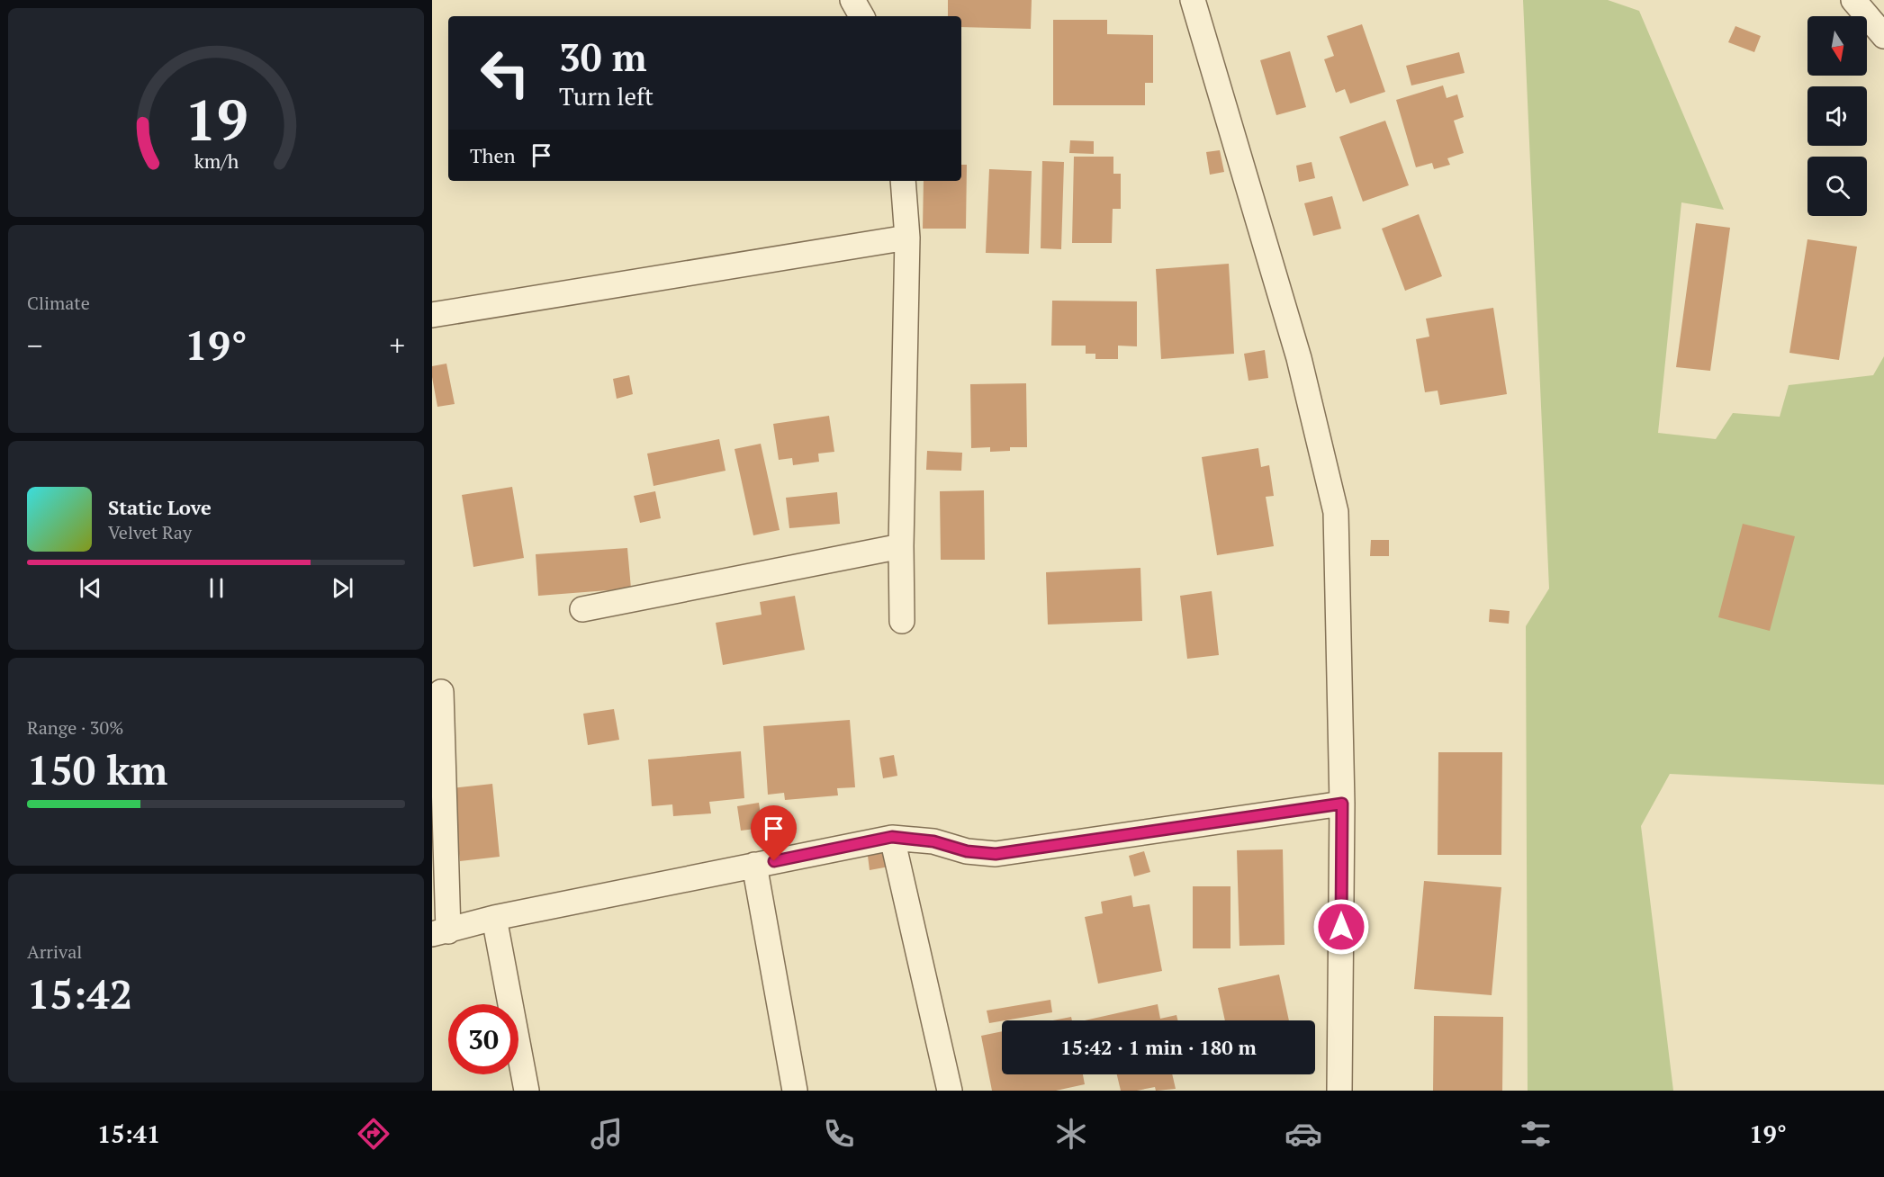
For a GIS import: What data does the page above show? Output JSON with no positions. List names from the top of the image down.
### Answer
{
  "north": "bottom",
  "page": {
    "turn": ["30 m", "Turn left"],
    "then": "Then",
    "tile": [
      "Climate",
      ["Range · 30%", "150 km"],
      ["Arrival", "15:42"]
    ],
    "heat": ["−", "19°", "+"],
    "song": ["Static Love", "Velvet Ray"],
    "limit": "30",
    "trip": "15:42 · 1 min · 180 m",
    "tabs": ["15:41", "19°"],
    "gauge": ["19", "km/h"]
  }
}
